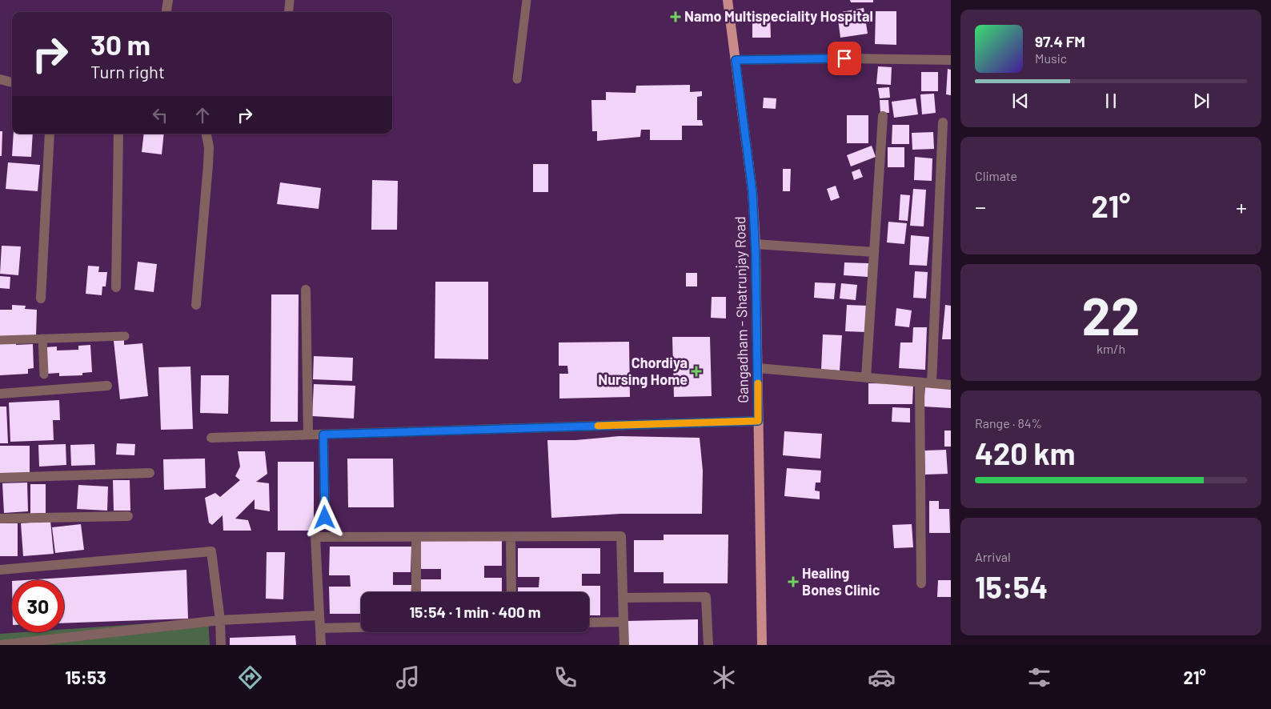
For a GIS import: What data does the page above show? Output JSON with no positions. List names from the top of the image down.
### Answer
{
  "streets": {
    "main road": ["Gangadham - Shatrunjay Road"]
  },
  "places": {
    "health": ["Namo Multispeciality Hospital", "Chordiya Nursing Home", "Healing Bones Clinic"]
  },
  "page": {
    "turn": ["30 m", "Turn right"],
    "song": ["97.4 FM", "Music"],
    "tile": [
      "Climate",
      ["22", "km/h"],
      ["Range · 84%", "420 km"],
      ["Arrival", "15:54"]
    ],
    "heat": ["−", "21°", "+"],
    "limit": "30",
    "trip": "15:54 · 1 min · 400 m",
    "tabs": ["15:53", "21°"]
  }
}
